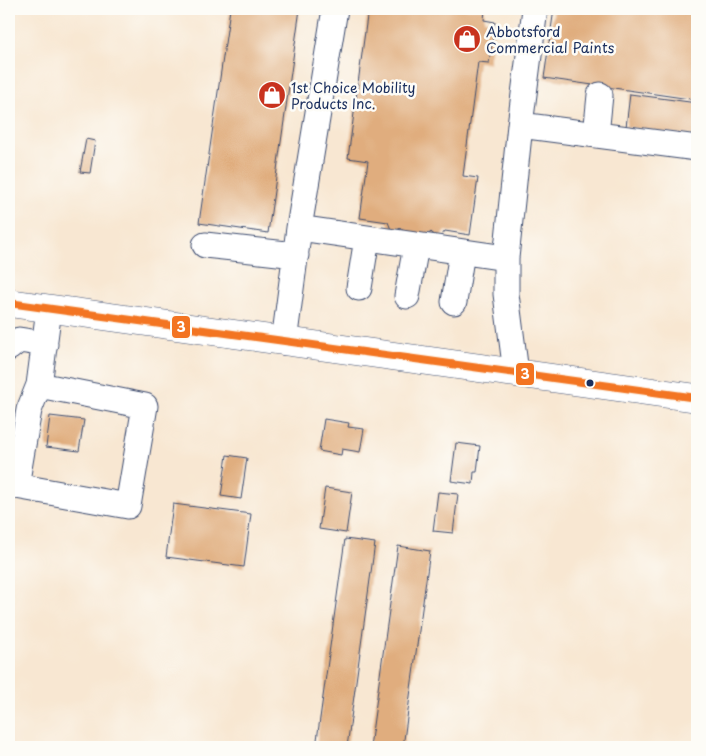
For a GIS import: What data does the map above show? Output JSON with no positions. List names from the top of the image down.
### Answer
{
  "places": {
    "shop": ["Abbotsford Commercial Paints", "1st Choice Mobility Products Inc."]
  },
  "lines": ["transit line 3"]
}
